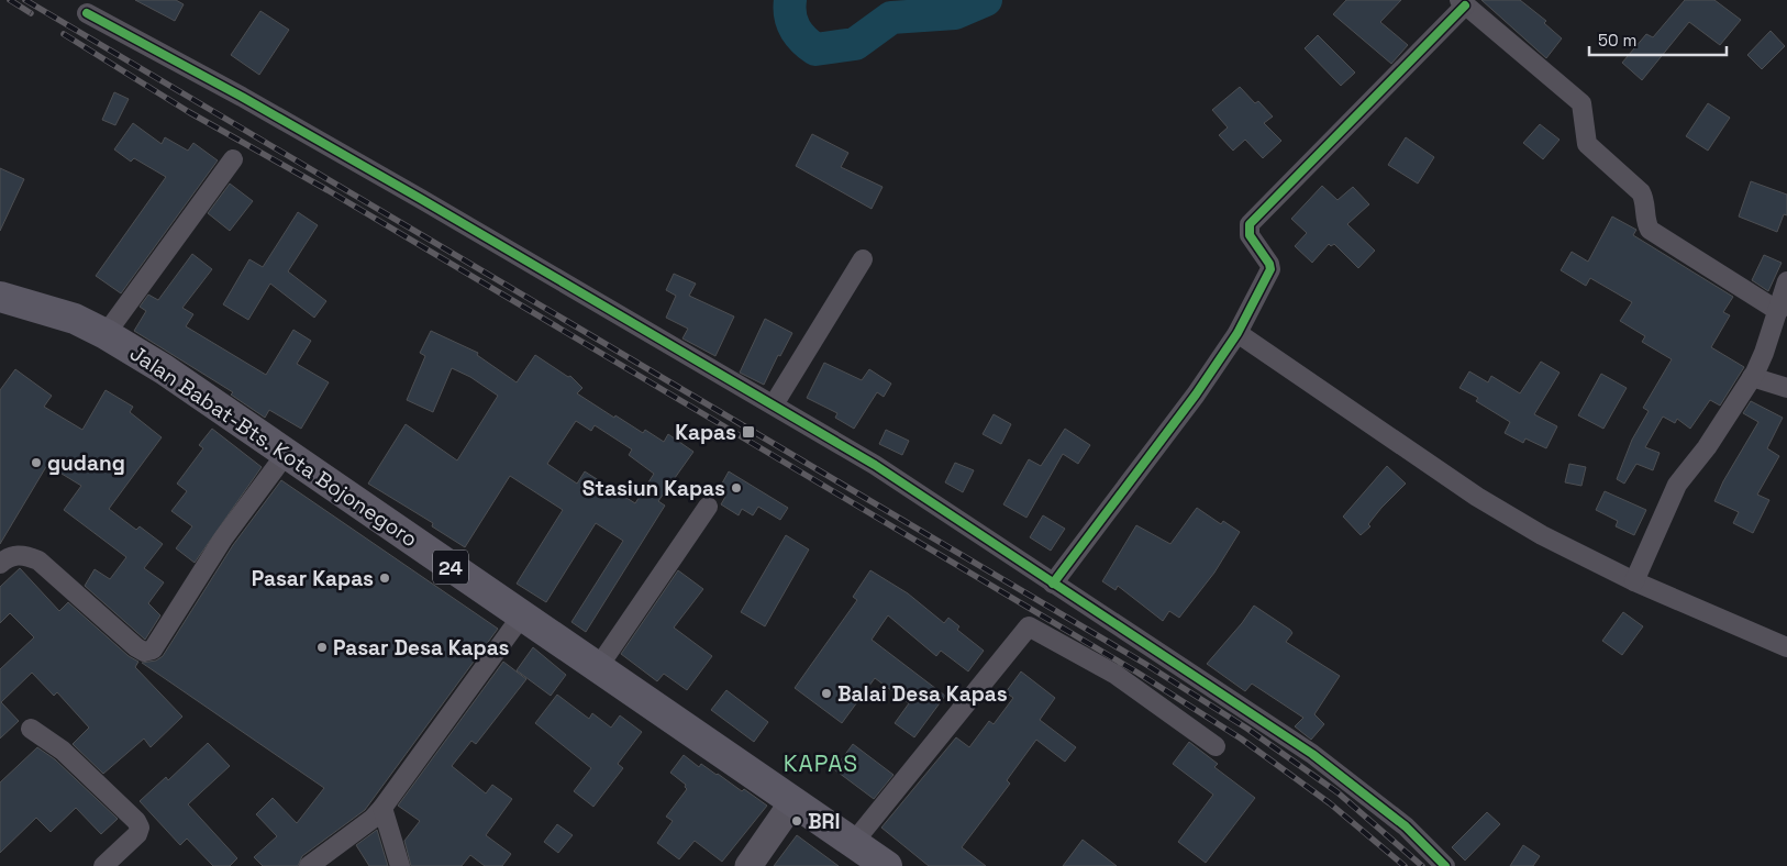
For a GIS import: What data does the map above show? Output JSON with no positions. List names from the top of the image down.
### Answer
{
  "streets": {
    "highway": ["Jalan Babat-Bts. Kota Bojonegoro", "24"]
  },
  "districts": ["KAPAS"],
  "places": {
    "transit": ["Kapas"],
    "other": [
      "gudang",
      "Stasiun Kapas",
      "Pasar Kapas",
      "Pasar Desa Kapas",
      "Balai Desa Kapas",
      "BRI"
    ]
  },
  "scale_bar": "50 m"
}
